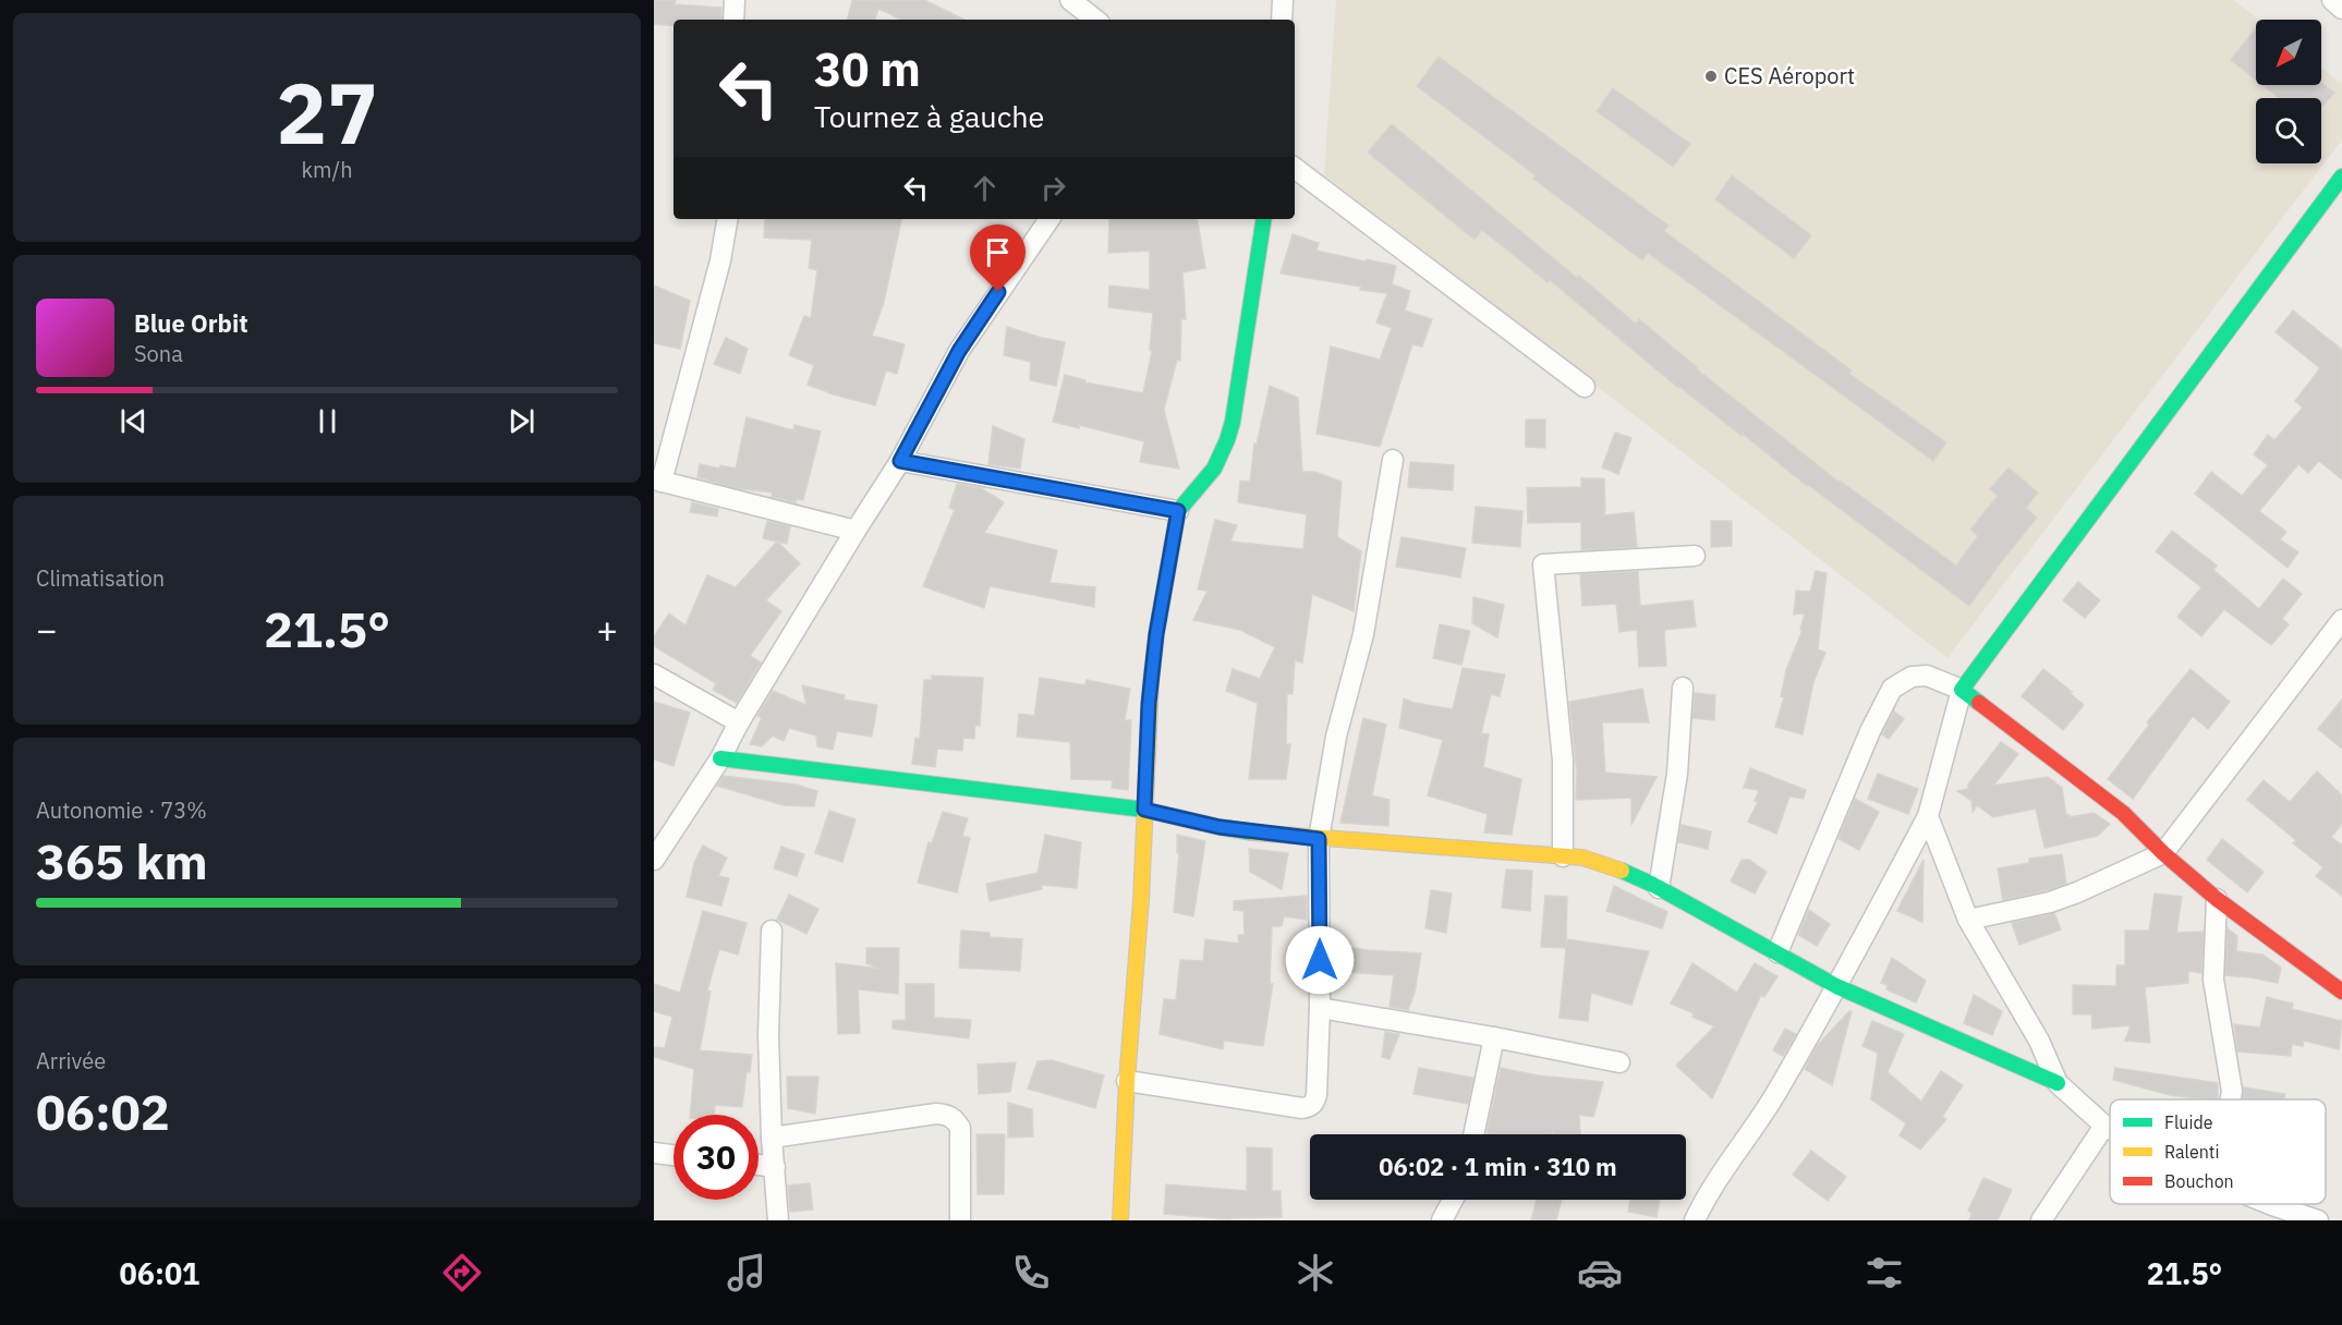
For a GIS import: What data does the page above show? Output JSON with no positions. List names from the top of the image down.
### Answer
{
  "places": ["CES Aéroport"],
  "legend": ["Fluide", "Ralenti", "Bouchon"],
  "north": "bottom left",
  "page": {
    "tile": [
      ["27", "km/h"],
      "Climatisation",
      ["Autonomie · 73%", "365 km"],
      ["Arrivée", "06:02"]
    ],
    "turn": ["30 m", "Tournez à gauche"],
    "song": ["Blue Orbit", "Sona"],
    "heat": ["−", "21.5°", "+"],
    "limit": "30",
    "trip": "06:02 · 1 min · 310 m",
    "tabs": ["06:01", "21.5°"]
  }
}
